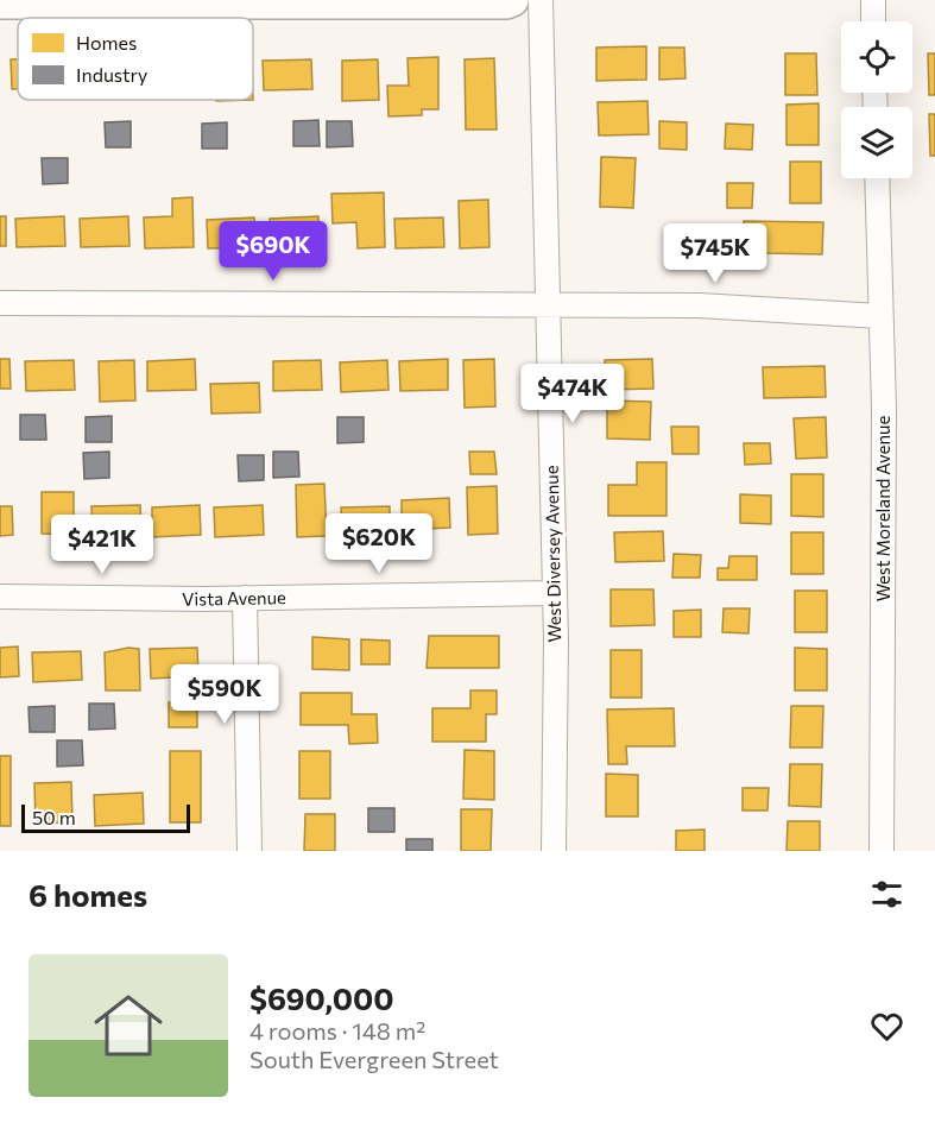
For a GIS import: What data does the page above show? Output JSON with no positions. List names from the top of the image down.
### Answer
{
  "streets": {
    "street": ["West Moreland Avenue", "West Diversey Avenue", "Vista Avenue"]
  },
  "crossings": [
    ["West Diversey Avenue", "Vista Avenue"]
  ],
  "legend": ["Homes", "Industry"],
  "scale_bar": "50 m",
  "page": {
    "price": [
      "$690K",
      "$745K",
      "$474K",
      "$620K",
      "$421K",
      "$590K"
    ],
    "scale": "50 m",
    "heading": "6 homes",
    "list": [
      {
        "name": "$690,000",
        "note": "4 rooms · 148 m² · South Evergreen Street"
      }
    ]
  }
}
